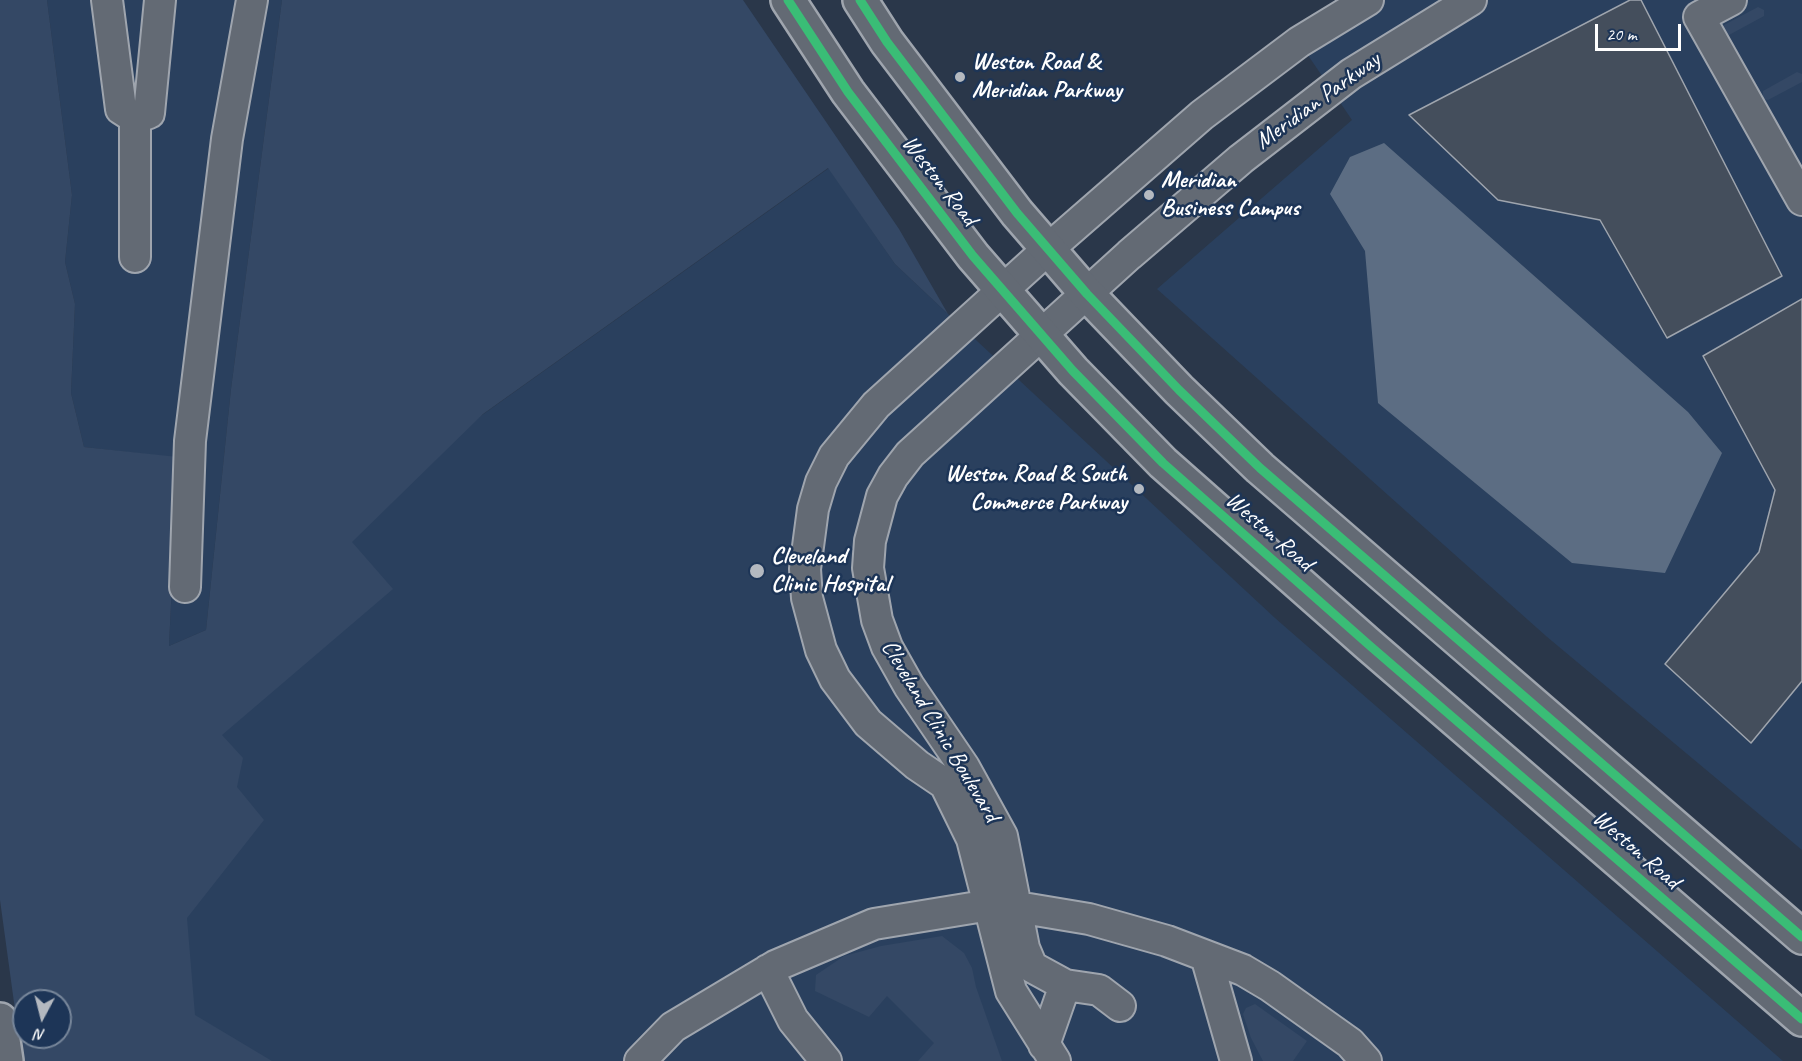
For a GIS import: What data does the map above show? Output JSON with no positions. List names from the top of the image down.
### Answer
{
  "streets": {
    "main road": ["Weston Road"],
    "street": ["Meridian Parkway", "Cleveland Clinic Boulevard"]
  },
  "crossings": [
    ["Meridian Parkway", "Weston Road"],
    ["Meridian Parkway", "Cleveland Clinic Boulevard"],
    ["Weston Road", "Cleveland Clinic Boulevard"]
  ],
  "places": [
    "Weston Road & Meridian Parkway",
    "Meridian Business Campus",
    "Weston Road & South Commerce Parkway",
    "Cleveland Clinic Hospital"
  ],
  "scale_bar": "20 m",
  "north": "bottom"
}
